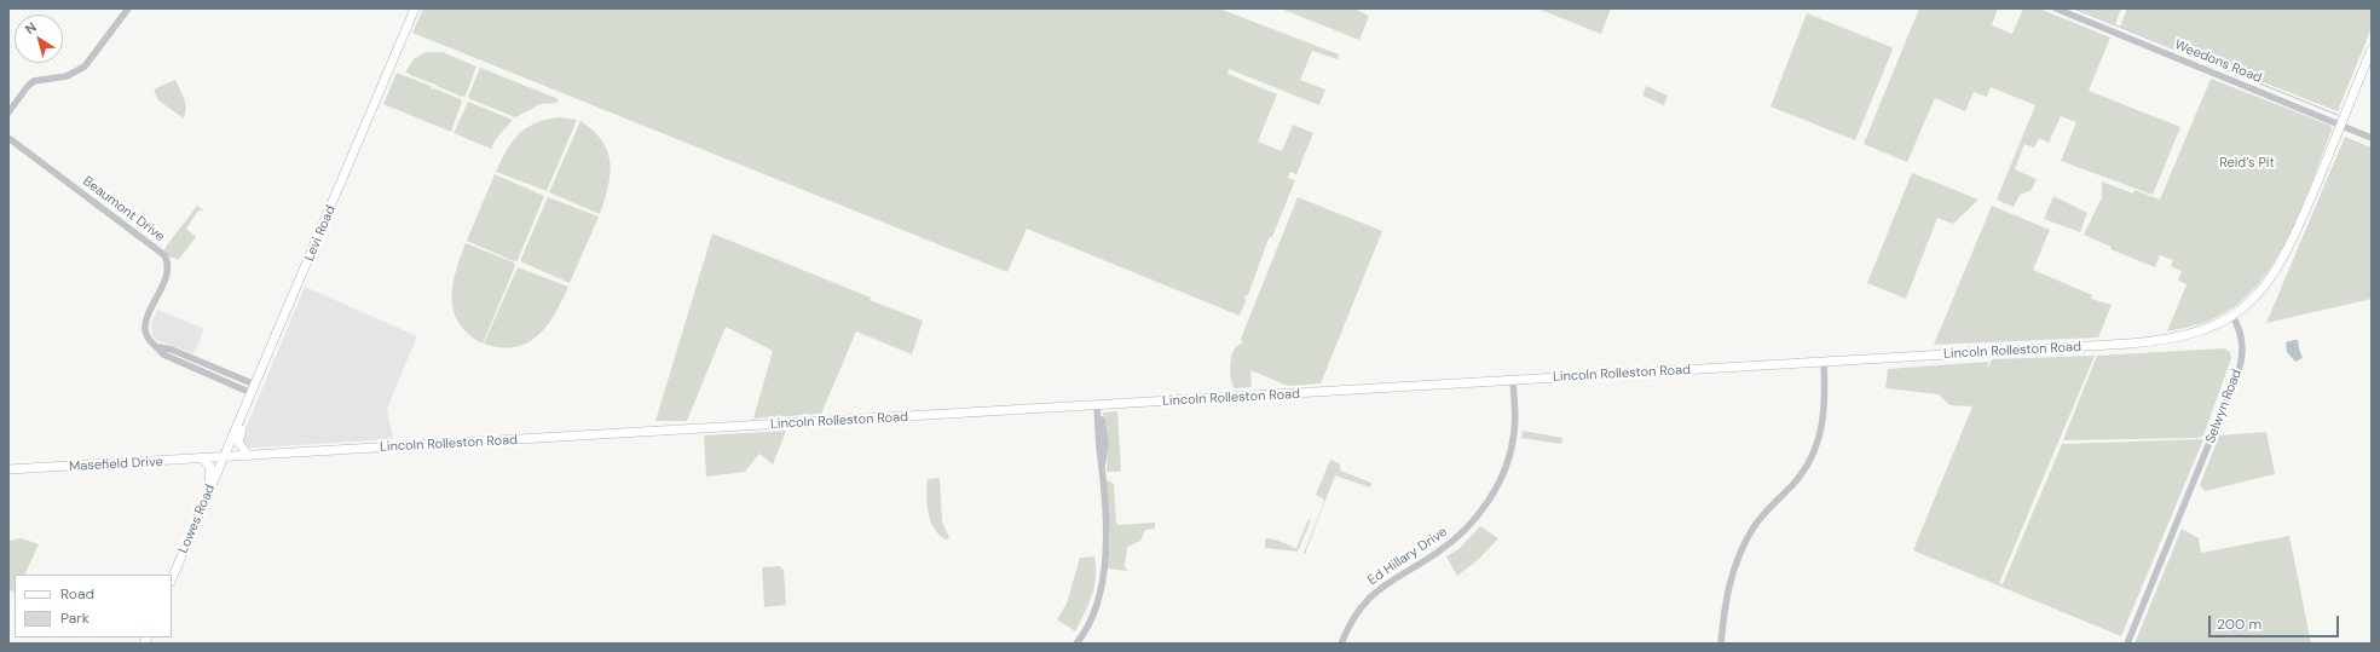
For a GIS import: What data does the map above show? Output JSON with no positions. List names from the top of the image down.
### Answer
{
  "streets": {
    "main road": [
      "Levi Road",
      "Lincoln Rolleston Road",
      "Masefield Drive",
      "Lowes Road"
    ],
    "street": [
      "Weedons Road",
      "Beaumont Drive",
      "Selwyn Road",
      "Ed Hillary Drive"
    ]
  },
  "crossings": [
    ["Beaumont Drive", "Levi Road"],
    ["Levi Road", "Lincoln Rolleston Road"],
    ["Levi Road", "Masefield Drive"],
    ["Levi Road", "Lowes Road"],
    ["Lincoln Rolleston Road", "Selwyn Road"],
    ["Lincoln Rolleston Road", "Masefield Drive"],
    ["Lincoln Rolleston Road", "Lowes Road"],
    ["Lincoln Rolleston Road", "Ed Hillary Drive"],
    ["Masefield Drive", "Lowes Road"]
  ],
  "parks": ["Reid’s Pit"],
  "legend": ["Road", "Park"],
  "scale_bar": "200 m",
  "north": "top left"
}
